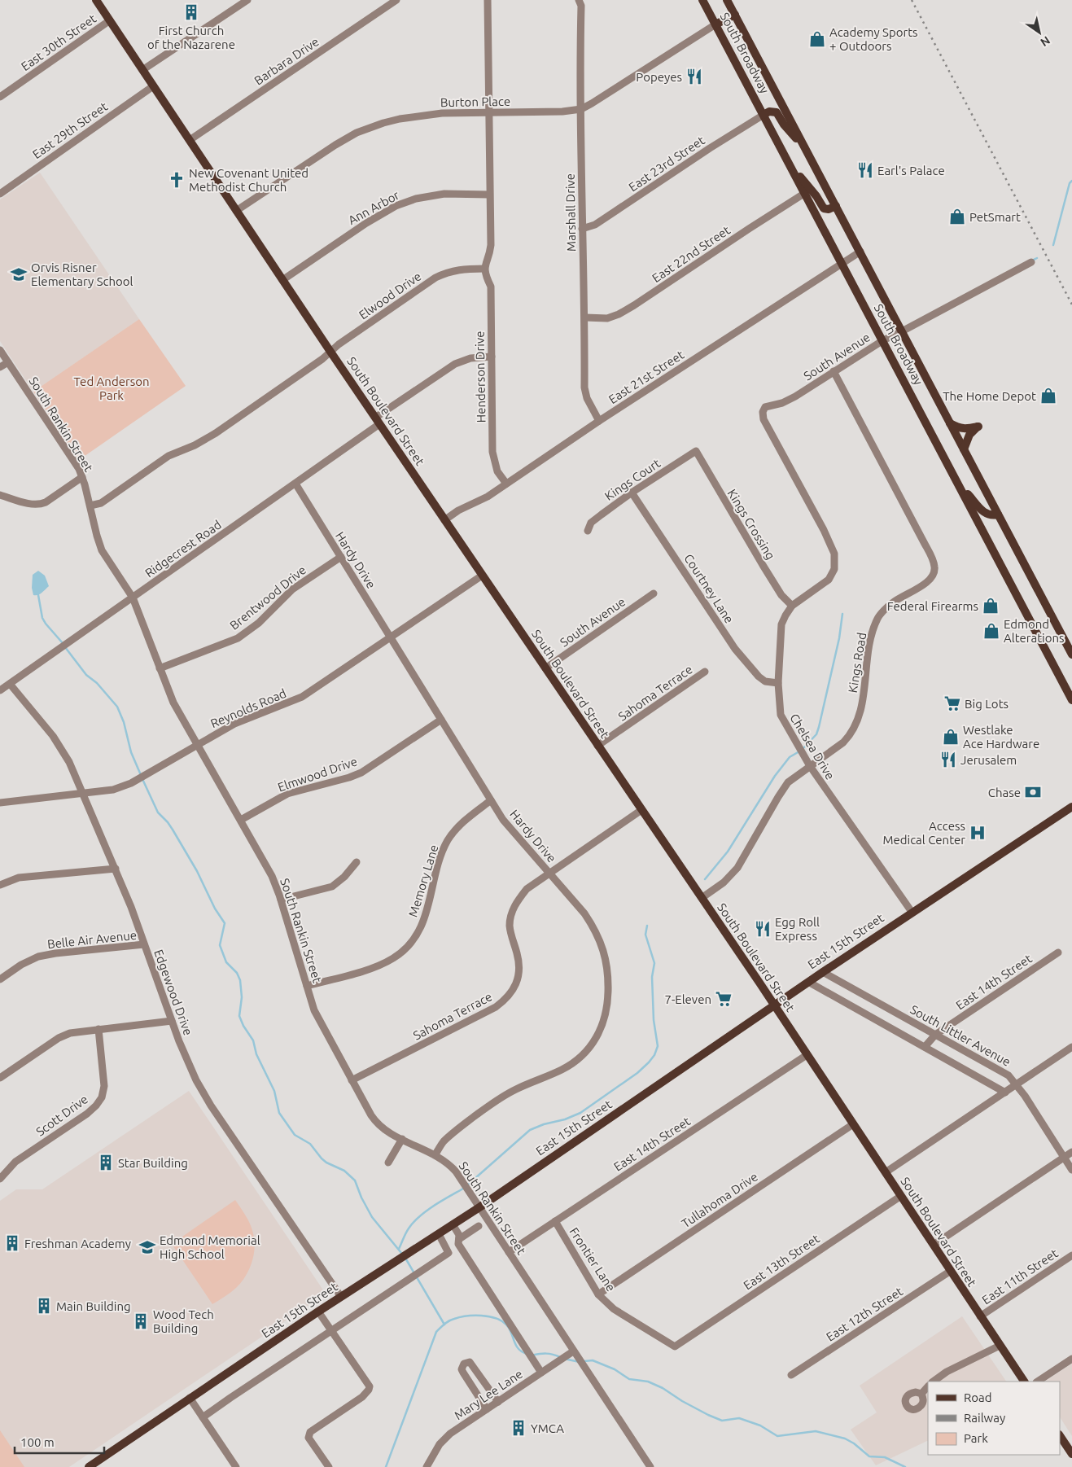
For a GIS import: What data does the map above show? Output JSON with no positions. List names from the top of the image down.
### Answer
{
  "streets": {
    "main road": ["South Broadway", "South Boulevard Street", "East 15th Street"],
    "street": [
      "East 30th Street",
      "Barbara Drive",
      "Burton Place",
      "East 29th Street",
      "East 23rd Street",
      "Ann Arbor",
      "Marshall Drive",
      "East 22nd Street",
      "Elwood Drive",
      "South Avenue",
      "Henderson Drive",
      "East 21st Street",
      "South Rankin Street",
      "Kings Court",
      "Kings Crossing",
      "Ridgecrest Road",
      "Hardy Drive",
      "Courtney Lane",
      "Brentwood Drive",
      "Kings Road",
      "Sahoma Terrace",
      "Reynolds Road",
      "Chelsea Drive",
      "Elmwood Drive",
      "Memory Lane",
      "Belle Air Avenue",
      "East 14th Street",
      "Edgewood Drive",
      "South Littler Avenue",
      "Scott Drive",
      "Tullahoma Drive",
      "Frontier Lane",
      "East 13th Street",
      "East 11th Street",
      "East 12th Street",
      "Mary Lee Lane"
    ]
  },
  "crossings": [
    ["East 30th Street", "South Boulevard Street"],
    ["South Broadway", "Burton Place"],
    ["South Broadway", "East 23rd Street"],
    ["South Broadway", "East 22nd Street"],
    ["South Broadway", "South Avenue"],
    ["South Broadway", "East 21st Street"],
    ["Barbara Drive", "South Boulevard Street"],
    ["Burton Place", "Marshall Drive"],
    ["Burton Place", "South Boulevard Street"],
    ["East 29th Street", "South Boulevard Street"],
    ["East 23rd Street", "Marshall Drive"],
    ["Ann Arbor", "South Boulevard Street"],
    ["Marshall Drive", "East 22nd Street"],
    ["Marshall Drive", "East 21st Street"],
    ["Elwood Drive", "Henderson Drive"],
    ["Elwood Drive", "South Boulevard Street"],
    ["Elwood Drive", "South Rankin Street"],
    ["South Avenue", "South Boulevard Street"],
    ["South Avenue", "Kings Road"],
    ["South Avenue", "Chelsea Drive"],
    ["Henderson Drive", "East 21st Street"],
    ["Henderson Drive", "Ridgecrest Road"],
    ["East 21st Street", "South Boulevard Street"],
    ["South Boulevard Street", "Ridgecrest Road"],
    ["South Boulevard Street", "Kings Road"],
    ["South Boulevard Street", "Sahoma Terrace"],
    ["South Boulevard Street", "Reynolds Road"],
    ["South Boulevard Street", "East 15th Street"],
    ["South Boulevard Street", "East 14th Street"],
    ["South Boulevard Street", "Tullahoma Drive"],
    ["South Boulevard Street", "East 13th Street"],
    ["South Boulevard Street", "East 11th Street"],
    ["South Boulevard Street", "East 12th Street"],
    ["South Rankin Street", "Ridgecrest Road"],
    ["South Rankin Street", "Hardy Drive"],
    ["South Rankin Street", "Brentwood Drive"],
    ["South Rankin Street", "Sahoma Terrace"],
    ["South Rankin Street", "Reynolds Road"],
    ["South Rankin Street", "Elmwood Drive"],
    ["South Rankin Street", "Memory Lane"],
    ["South Rankin Street", "East 15th Street"],
    ["South Rankin Street", "East 14th Street"],
    ["South Rankin Street", "Mary Lee Lane"],
    ["Kings Court", "Kings Crossing"],
    ["Kings Court", "Courtney Lane"],
    ["Kings Crossing", "Chelsea Drive"],
    ["Ridgecrest Road", "Hardy Drive"],
    ["Ridgecrest Road", "Edgewood Drive"],
    ["Hardy Drive", "Brentwood Drive"],
    ["Hardy Drive", "Sahoma Terrace"],
    ["Hardy Drive", "Reynolds Road"],
    ["Hardy Drive", "Elmwood Drive"],
    ["Hardy Drive", "Memory Lane"],
    ["Courtney Lane", "Chelsea Drive"],
    ["Kings Road", "Chelsea Drive"],
    ["Reynolds Road", "Edgewood Drive"],
    ["Chelsea Drive", "East 15th Street"],
    ["Belle Air Avenue", "Edgewood Drive"],
    ["East 15th Street", "Edgewood Drive"],
    ["East 15th Street", "South Littler Avenue"],
    ["East 14th Street", "South Littler Avenue"],
    ["East 14th Street", "Frontier Lane"],
    ["Tullahoma Drive", "Frontier Lane"],
    ["Frontier Lane", "East 13th Street"]
  ],
  "parks": ["Ted Anderson Park"],
  "places": {
    "building": [
      "First Church of the Nazarene",
      "Star Building",
      "Freshman Academy",
      "Main Building",
      "Wood Tech Building",
      "YMCA"
    ],
    "shop": [
      "Academy Sports + Outdoors",
      "PetSmart",
      "The Home Depot",
      "Federal Firearms",
      "Edmond Alterations",
      "Westlake Ace Hardware"
    ],
    "restaurant": [
      "Popeyes",
      "Earl's Palace",
      "Jerusalem",
      "Egg Roll Express"
    ],
    "church": ["New Covenant United Methodist Church"],
    "school or university": ["Orvis Risner Elementary School", "Edmond Memorial High School"],
    "supermarket": ["Big Lots", "7-Eleven"],
    "bank": ["Chase"],
    "hospital": ["Access Medical Center"]
  },
  "legend": ["Road", "Railway", "Park"],
  "scale_bar": "100 m",
  "north": "bottom right"
}
